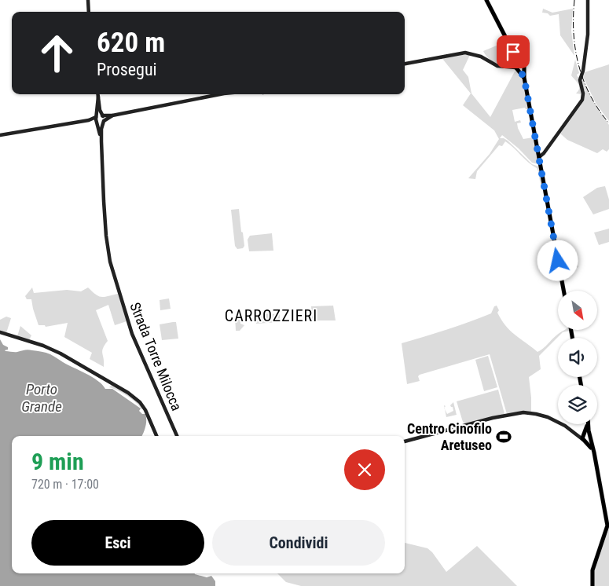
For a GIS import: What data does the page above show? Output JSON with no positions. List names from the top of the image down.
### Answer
{
  "streets": {
    "street": ["Strada Torre Milocca"]
  },
  "districts": ["CARROZZIERI"],
  "water": ["Porto Grande"],
  "places": {
    "sports": ["Centro Cinofilo Aretuseo"]
  },
  "north": "bottom right",
  "page": {
    "turn": ["620 m", "Prosegui"],
    "heading": ["9 min", "720 m · 17:00"],
    "buttons": ["Esci", "Condividi"]
  }
}
